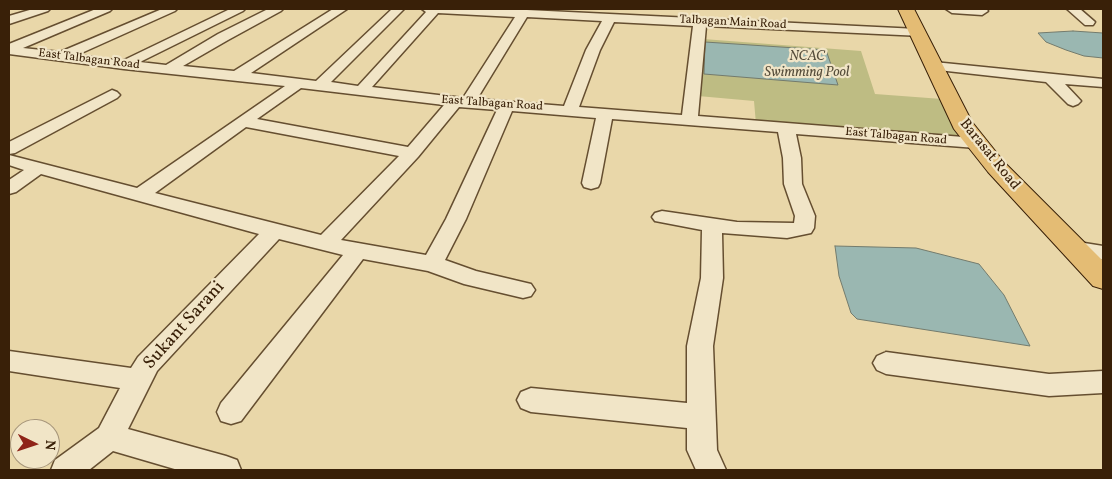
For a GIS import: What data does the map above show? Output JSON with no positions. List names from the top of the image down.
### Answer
{
  "streets": {
    "main road": ["Barasat Road"],
    "street": ["Talbagan Main Road", "East Talbagan Road", "Sukant Sarani"]
  },
  "crossings": [
    ["Talbagan Main Road", "Barasat Road"],
    ["East Talbagan Road", "Barasat Road"]
  ],
  "water": ["NCAC Swimming Pool"],
  "north": "right"
}
